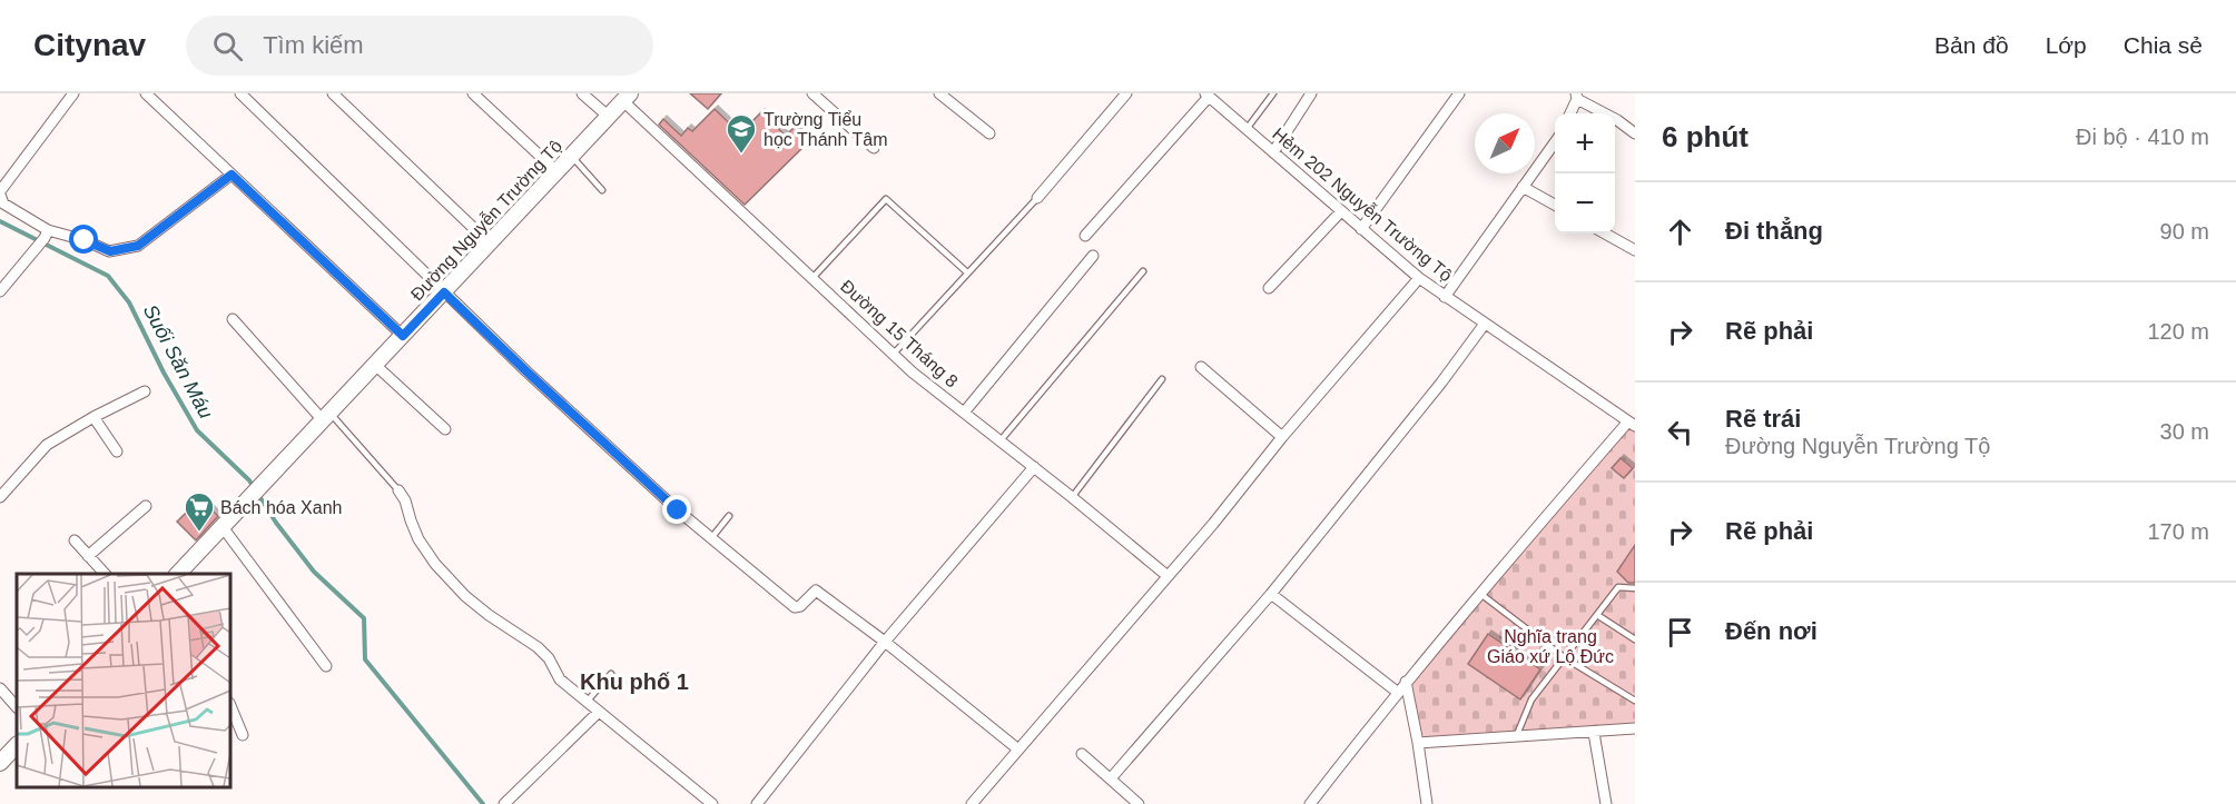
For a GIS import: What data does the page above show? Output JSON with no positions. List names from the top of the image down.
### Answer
{
  "streets": {
    "main road": ["Đường Nguyễn Trường Tộ"],
    "street": ["Hẻm 202 Nguyễn Trường Tộ", "Đường 15 Tháng 8"]
  },
  "crossings": [
    ["Đường Nguyễn Trường Tộ", "Đường 15 Tháng 8"]
  ],
  "districts": ["Khu phố 1"],
  "water": ["Suối Săn Máu"],
  "parks": ["Nghĩa trang Giáo xứ Lộ Đức"],
  "places": {
    "school or university": ["Trường Tiểu học Thánh Tâm"],
    "supermarket": ["Bách hóa Xanh"]
  },
  "north": "top right",
  "page": {
    "header": "Citynav",
    "search": "Tìm kiếm",
    "nav": ["Bản đồ", "Lớp", "Chia sẻ"],
    "heading": ["6 phút", "Đi bộ · 410 m"],
    "map_buttons": ["+", "−"],
    "list": [
      ["Đi thẳng", "90 m"],
      ["Rẽ phải", "120 m"],
      ["Rẽ trái", "Đường Nguyễn Trường Tộ", "30 m"],
      ["Rẽ phải", "170 m"],
      "Đến nơi"
    ]
  }
}
